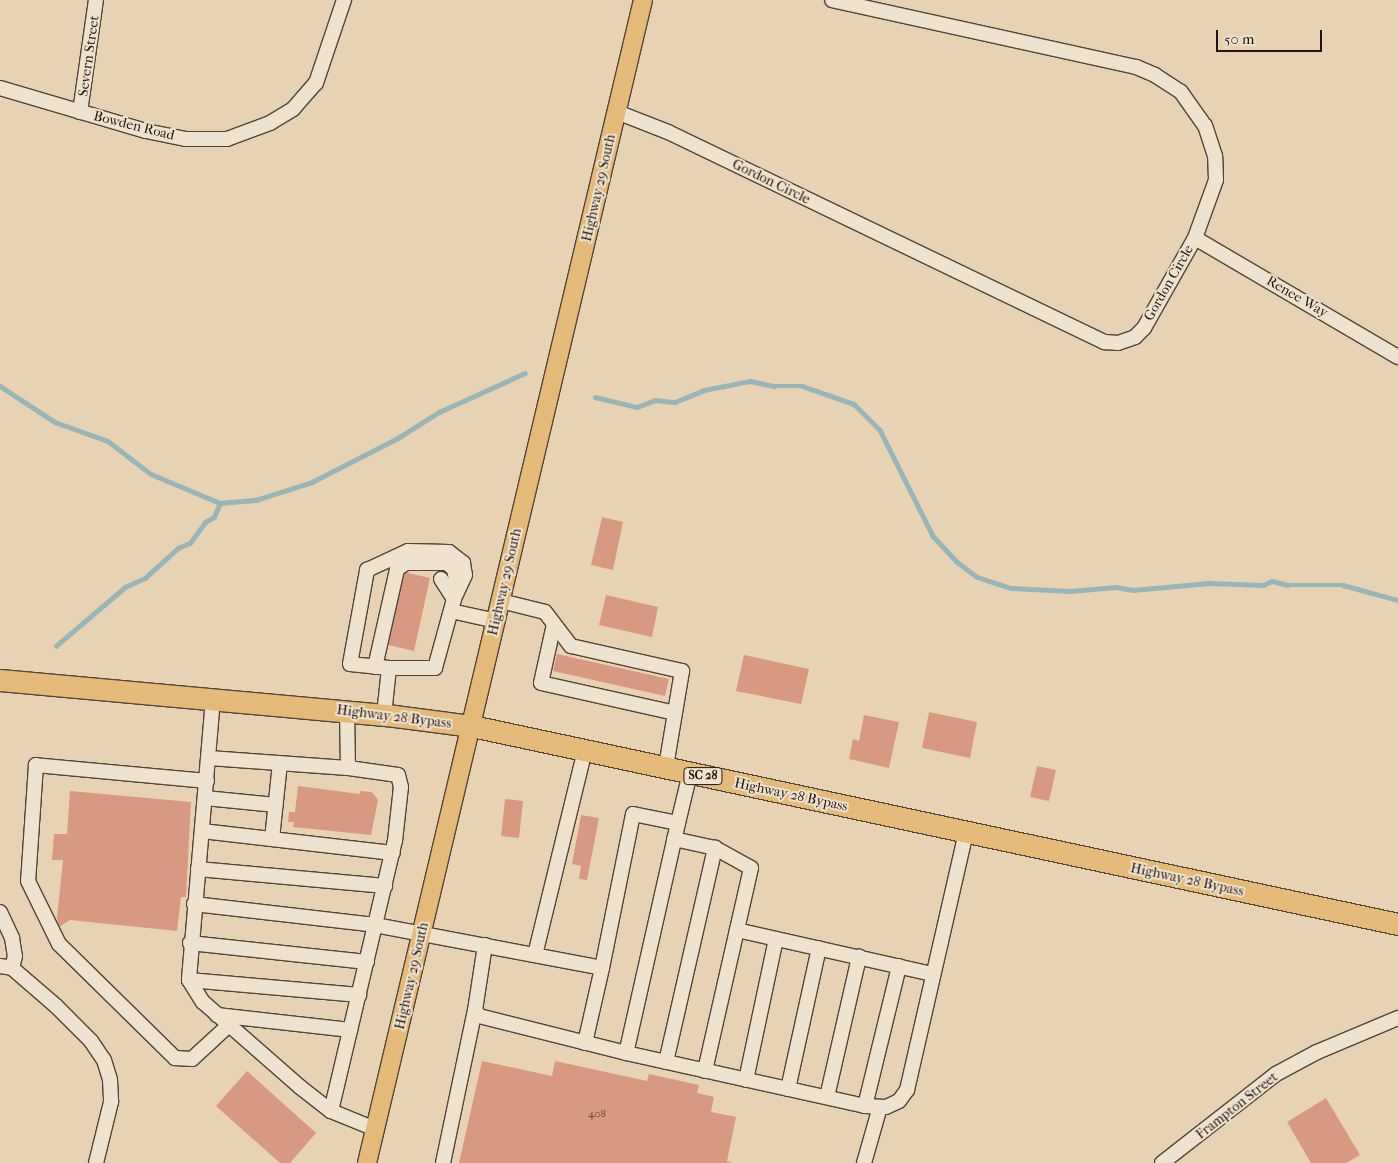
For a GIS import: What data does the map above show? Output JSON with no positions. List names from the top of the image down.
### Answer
{
  "streets": {
    "highway": ["Highway 28 Bypass", "SC 28"],
    "main road": ["Highway 29 South"],
    "street": [
      "Severn Street",
      "Bowden Road",
      "Gordon Circle",
      "Renee Way",
      "Frampton Street"
    ]
  },
  "crossings": [
    ["Severn Street", "Bowden Road"],
    ["Gordon Circle", "Highway 29 South"],
    ["Gordon Circle", "Renee Way"],
    ["Highway 29 South", "Highway 28 Bypass"]
  ],
  "house_numbers": ["408"],
  "scale_bar": "50 m"
}
